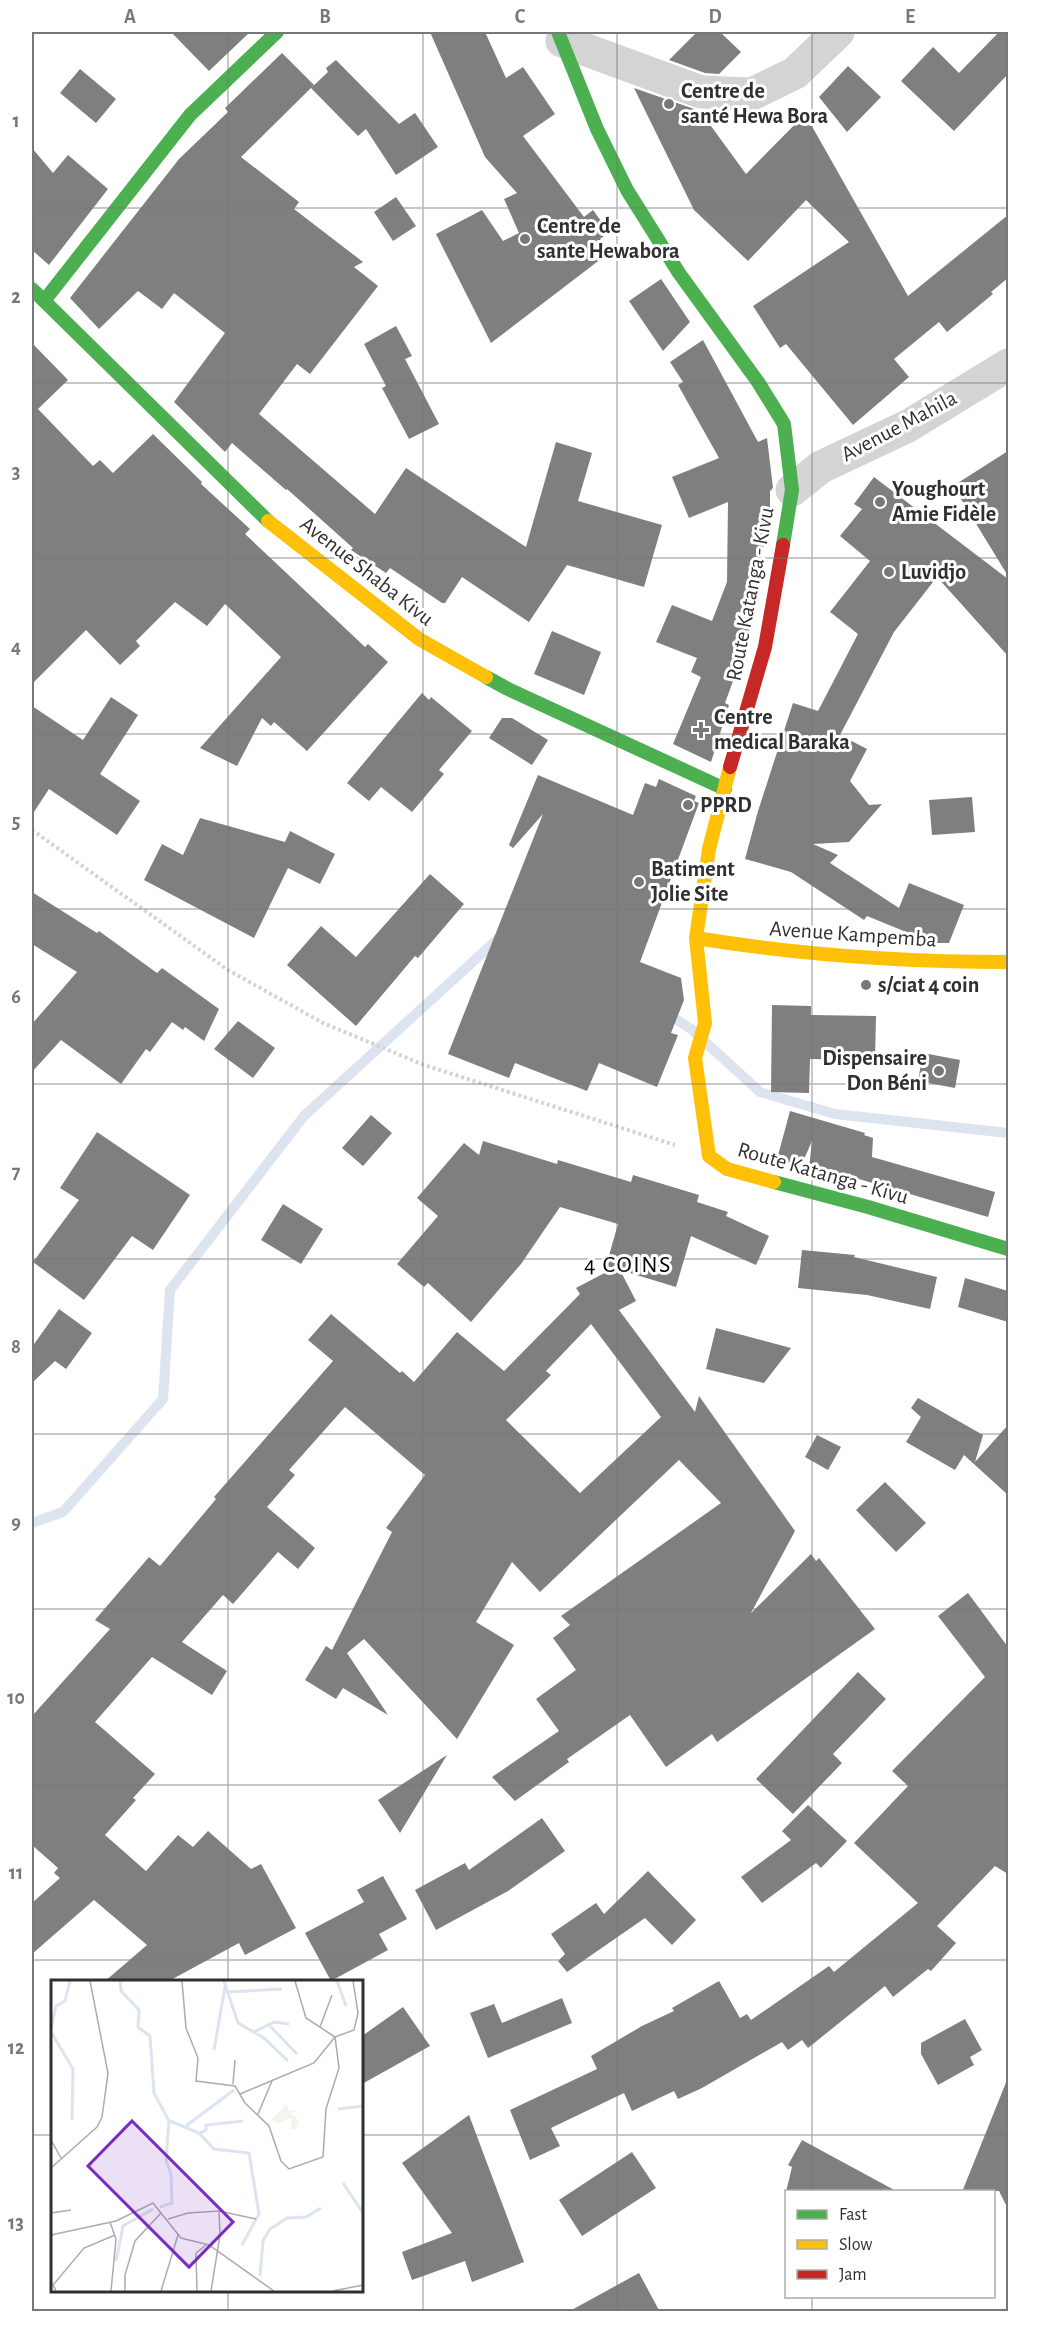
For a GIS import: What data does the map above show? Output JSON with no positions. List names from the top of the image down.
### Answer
{
  "streets": {
    "main road": ["Avenue Shaba Kivu", "Route Katanga - Kivu", "Avenue Kampemba"],
    "street": ["Avenue Mahila"]
  },
  "crossings": [
    ["Avenue Mahila", "Route Katanga - Kivu"],
    ["Avenue Shaba Kivu", "Route Katanga - Kivu"],
    ["Route Katanga - Kivu", "Avenue Kampemba"]
  ],
  "districts": ["4 COINS"],
  "places": {
    "other": [
      "Centre de santé Hewa Bora",
      "Centre de sante Hewabora",
      "Youghourt Amie Fidèle",
      "Luvidjo",
      "PPRD",
      "Batiment Jolie Site",
      "s/ciat 4 coin",
      "Dispensaire Don Béni"
    ],
    "health": ["Centre medical Baraka"]
  },
  "legend": ["Fast", "Slow", "Jam"],
  "grid": {
    "columns": [
      "A",
      "B",
      "C",
      "D",
      "E"
    ],
    "rows": [
      "1",
      "2",
      "3",
      "4",
      "5",
      "6",
      "7",
      "8",
      "9",
      "10",
      "11",
      "12",
      "13"
    ]
  }
}
